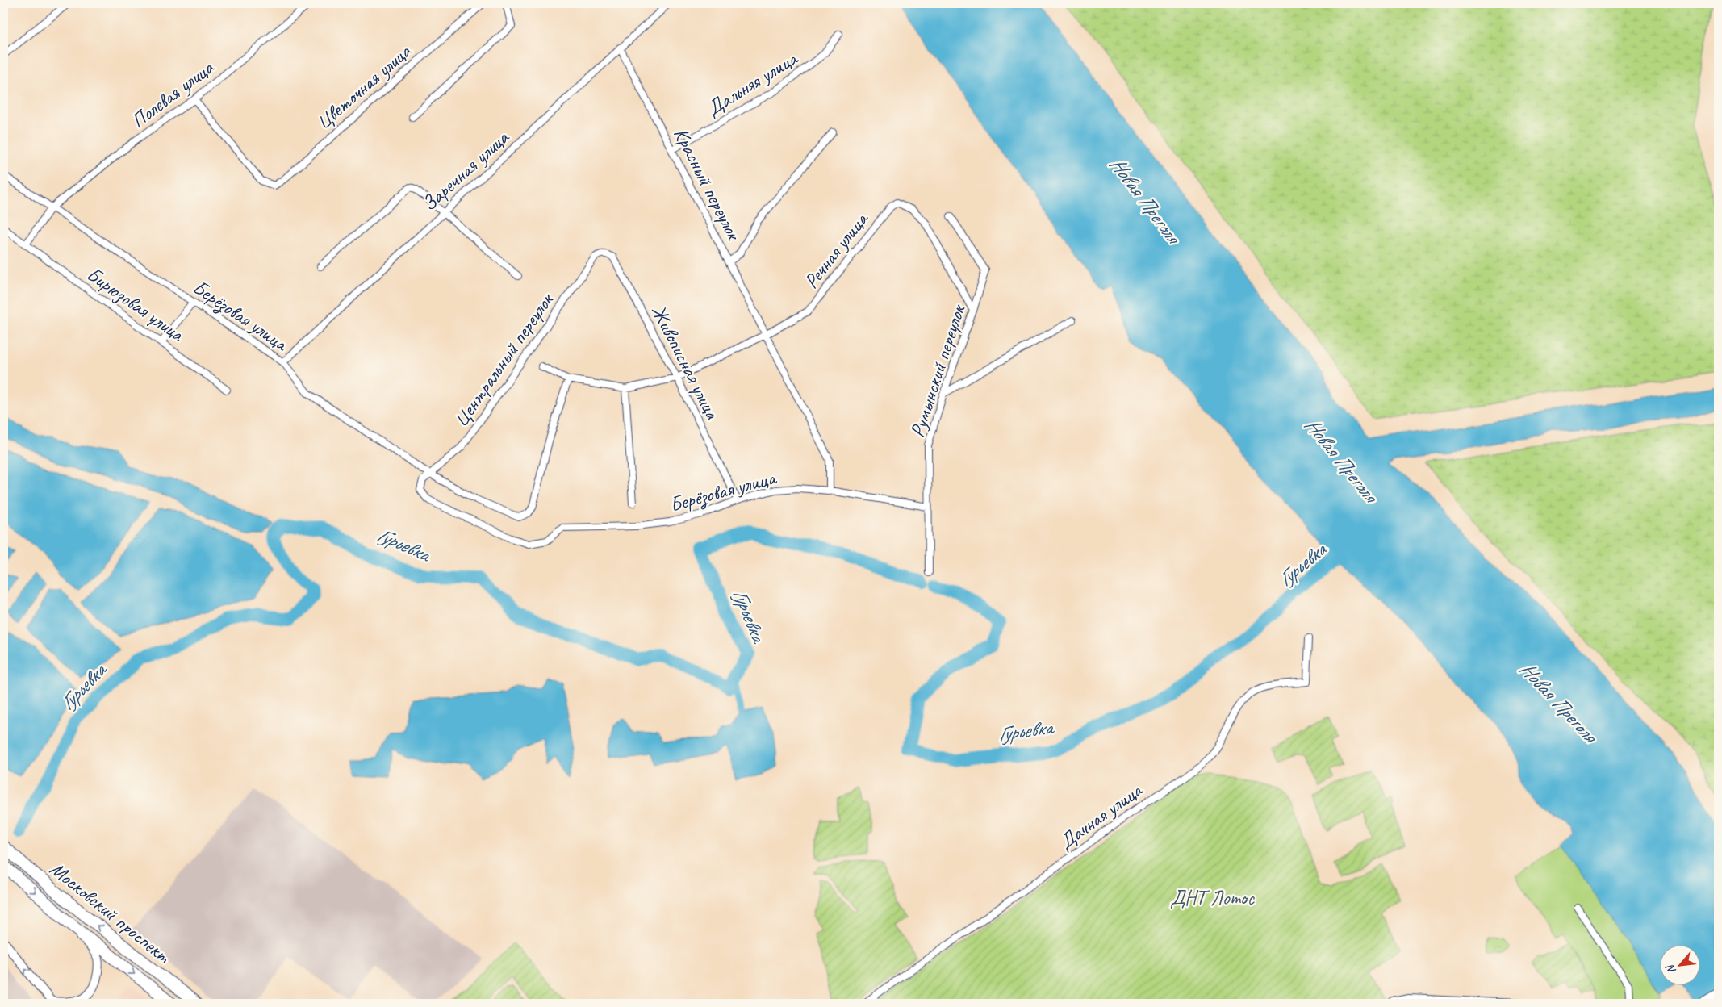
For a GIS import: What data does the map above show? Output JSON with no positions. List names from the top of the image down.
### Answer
{
  "streets": {
    "highway": ["Московский проспект"],
    "street": [
      "Дальняя улица",
      "Цветочная улица",
      "Полевая улица",
      "Заречная улица",
      "Красный переулок",
      "Речная улица",
      "Бирюзовая улица",
      "Берёзовая улица",
      "Центральный переулок",
      "Живописная улица",
      "Румынский переулок",
      "Дачная улица"
    ]
  },
  "crossings": [
    ["Дальняя улица", "Красный переулок"],
    ["Цветочная улица", "Полевая улица"],
    ["Полевая улица", "Берёзовая улица"],
    ["Заречная улица", "Красный переулок"],
    ["Заречная улица", "Берёзовая улица"],
    ["Красный переулок", "Речная улица"],
    ["Красный переулок", "Берёзовая улица"],
    ["Речная улица", "Центральный переулок"],
    ["Речная улица", "Живописная улица"],
    ["Речная улица", "Румынский переулок"],
    ["Берёзовая улица", "Центральный переулок"],
    ["Берёзовая улица", "Живописная улица"],
    ["Берёзовая улица", "Румынский переулок"],
    ["Центральный переулок", "Живописная улица"]
  ],
  "water": ["Новая Преголя", "Гурьевка"],
  "parks": ["ДНТ Лотос"],
  "north": "bottom left"
}
